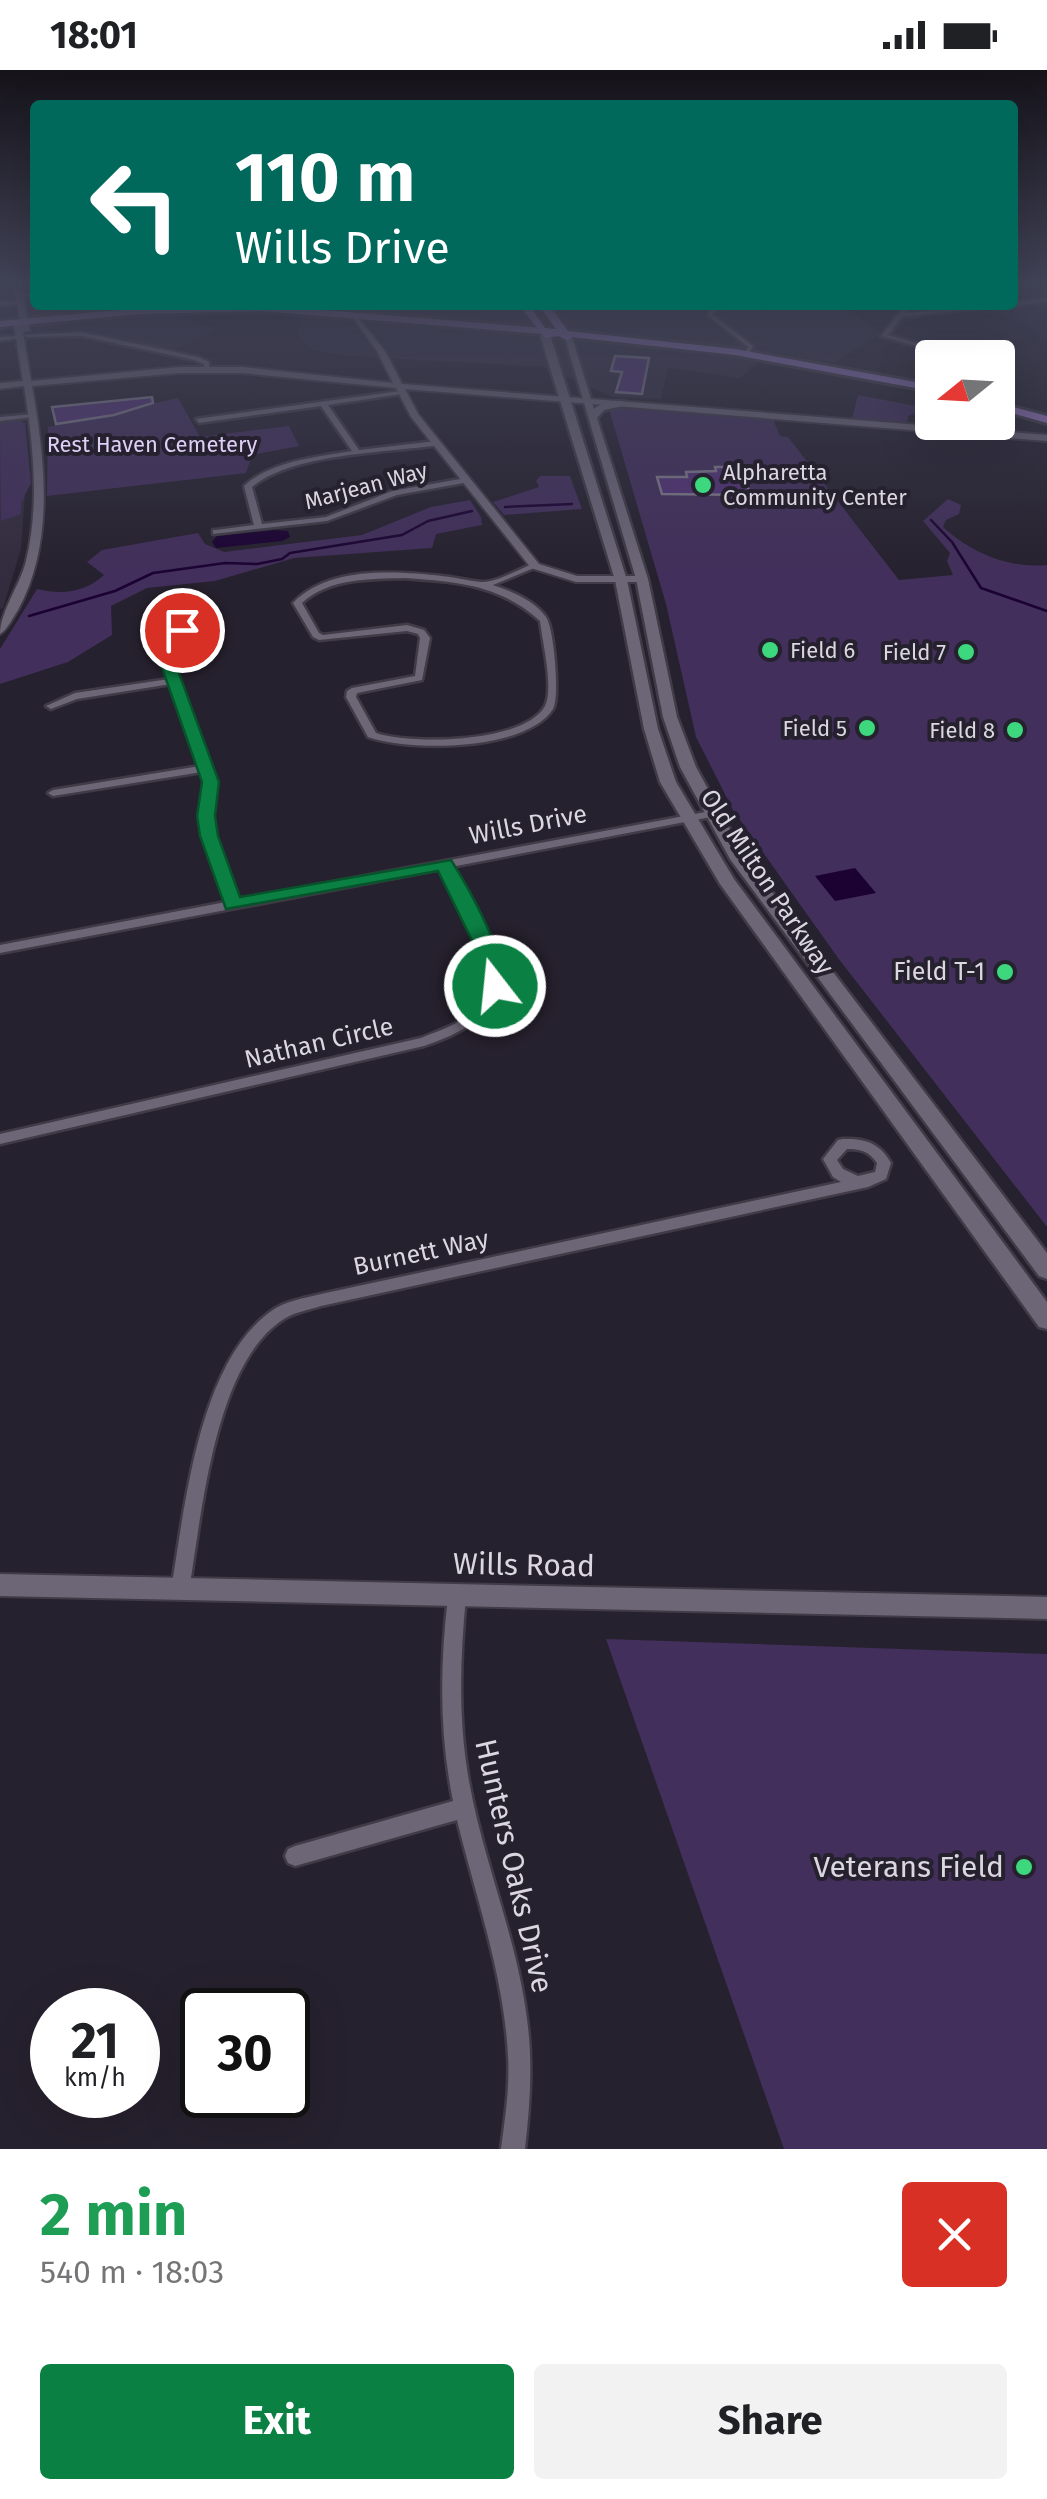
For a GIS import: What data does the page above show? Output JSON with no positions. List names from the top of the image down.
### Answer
{
  "streets": {
    "main road": ["Old Milton Parkway"],
    "street": [
      "Marjean Way",
      "Wills Drive",
      "Nathan Circle",
      "Burnett Way",
      "Wills Road",
      "Hunters Oaks Drive"
    ]
  },
  "crossings": [
    ["Wills Drive", "Old Milton Parkway"],
    ["Wills Drive", "Nathan Circle"],
    ["Burnett Way", "Wills Road"],
    ["Wills Road", "Hunters Oaks Drive"]
  ],
  "parks": ["Rest Haven Cemetery"],
  "places": [
    "Alpharetta Community Center",
    "Field 6",
    "Field 7",
    "Field 5",
    "Field 8",
    "Field T-1",
    "Veterans Field"
  ],
  "north": "left",
  "page": {
    "status": "18:01",
    "turn": ["110 m", "Wills Drive"],
    "speed": "21 km/h",
    "limit": "30",
    "heading": ["2 min", "540 m · 18:03"],
    "buttons": ["Exit", "Share"]
  }
}
